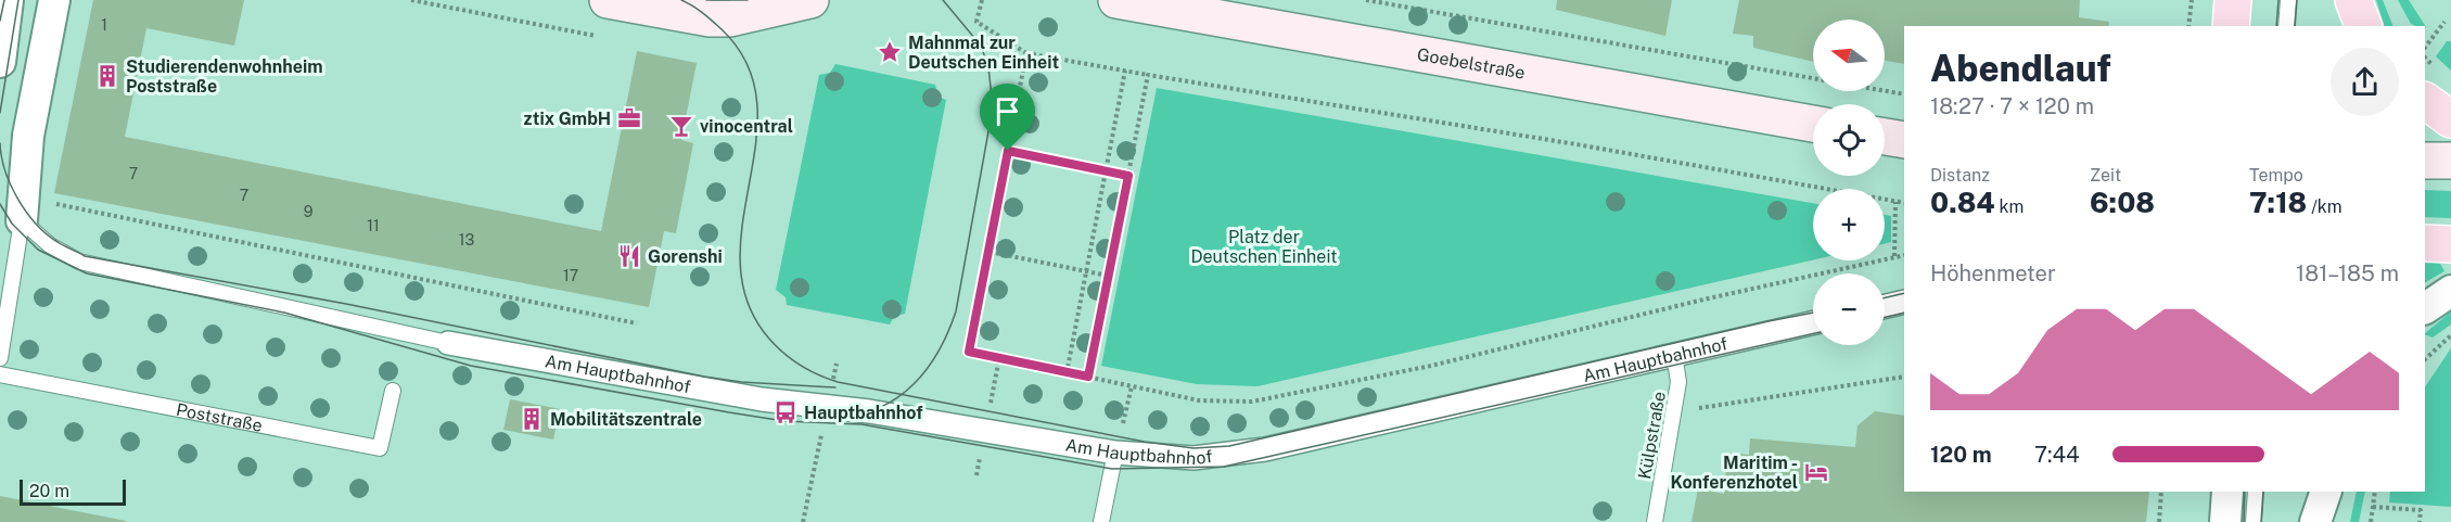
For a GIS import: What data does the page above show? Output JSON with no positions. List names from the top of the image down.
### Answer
{
  "streets": {
    "main road": ["Goebelstraße"],
    "street": ["Am Hauptbahnhof"],
    "lane": ["Poststraße", "Külpstraße"]
  },
  "crossings": [
    ["Am Hauptbahnhof", "Külpstraße"]
  ],
  "parks": ["Platz der Deutschen Einheit"],
  "places": {
    "place": ["Mahnmal zur Deutschen Einheit"],
    "building": ["Studierendenwohnheim Poststraße", "Mobilitätszentrale"],
    "office": ["ztix GmbH"],
    "bar": ["vinocentral"],
    "restaurant": ["Gorenshi"],
    "bus stop": ["Hauptbahnhof"],
    "hotel": ["Maritim - Konferenzhotel"]
  },
  "house_numbers": [
    "1",
    "7",
    "7",
    "9",
    "11",
    "13",
    "17"
  ],
  "scale_bar": "20 m",
  "north": "left",
  "page": {
    "map_buttons": ["+", "−"],
    "heading": ["Abendlauf", "18:27 · 7 × 120 m"],
    "stats": [
      ["Distanz", "0.84 km"],
      ["Zeit", "6:08"],
      ["Tempo", "7:18 /km"]
    ],
    "chart": ["Höhenmeter", "181–185 m"],
    "list": [
      {
        "name": "120 m",
        "note": "7:44"
      }
    ],
    "scale": "20 m"
  }
}
